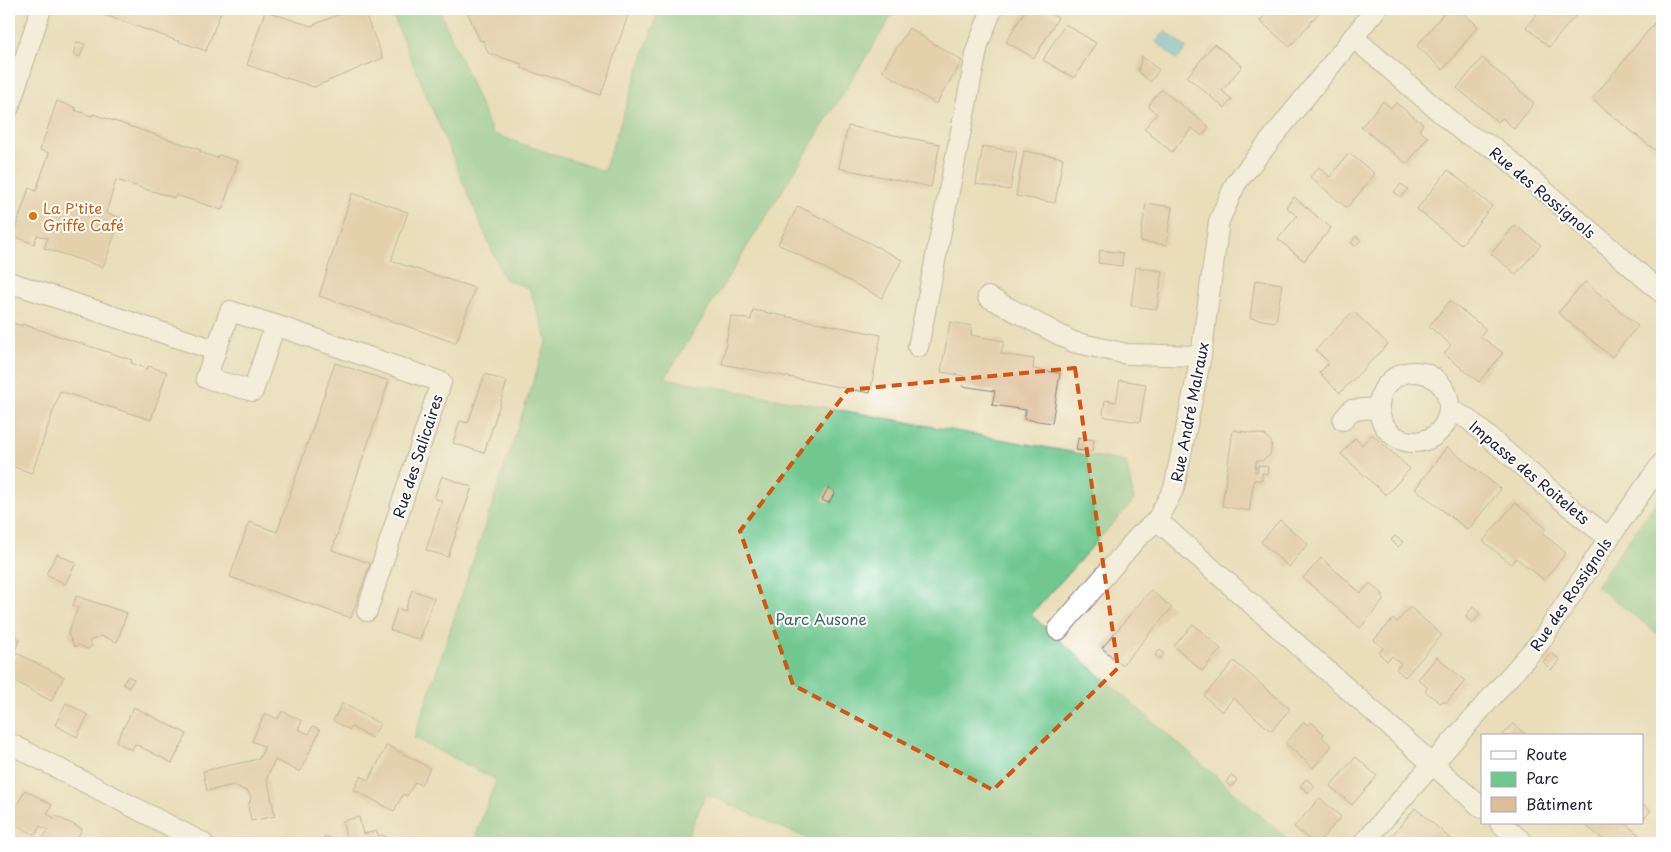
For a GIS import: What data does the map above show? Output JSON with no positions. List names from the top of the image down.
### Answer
{
  "streets": {
    "street": [
      "Rue des Rossignols",
      "Rue André Malraux",
      "Rue des Salicaires",
      "Impasse des Roitelets"
    ]
  },
  "crossings": [
    ["Rue des Rossignols", "Rue André Malraux"],
    ["Rue des Rossignols", "Impasse des Roitelets"]
  ],
  "parks": ["Parc Ausone"],
  "places": ["La P'tite Griffe Café"],
  "legend": ["Route", "Parc", "Bâtiment"]
}
